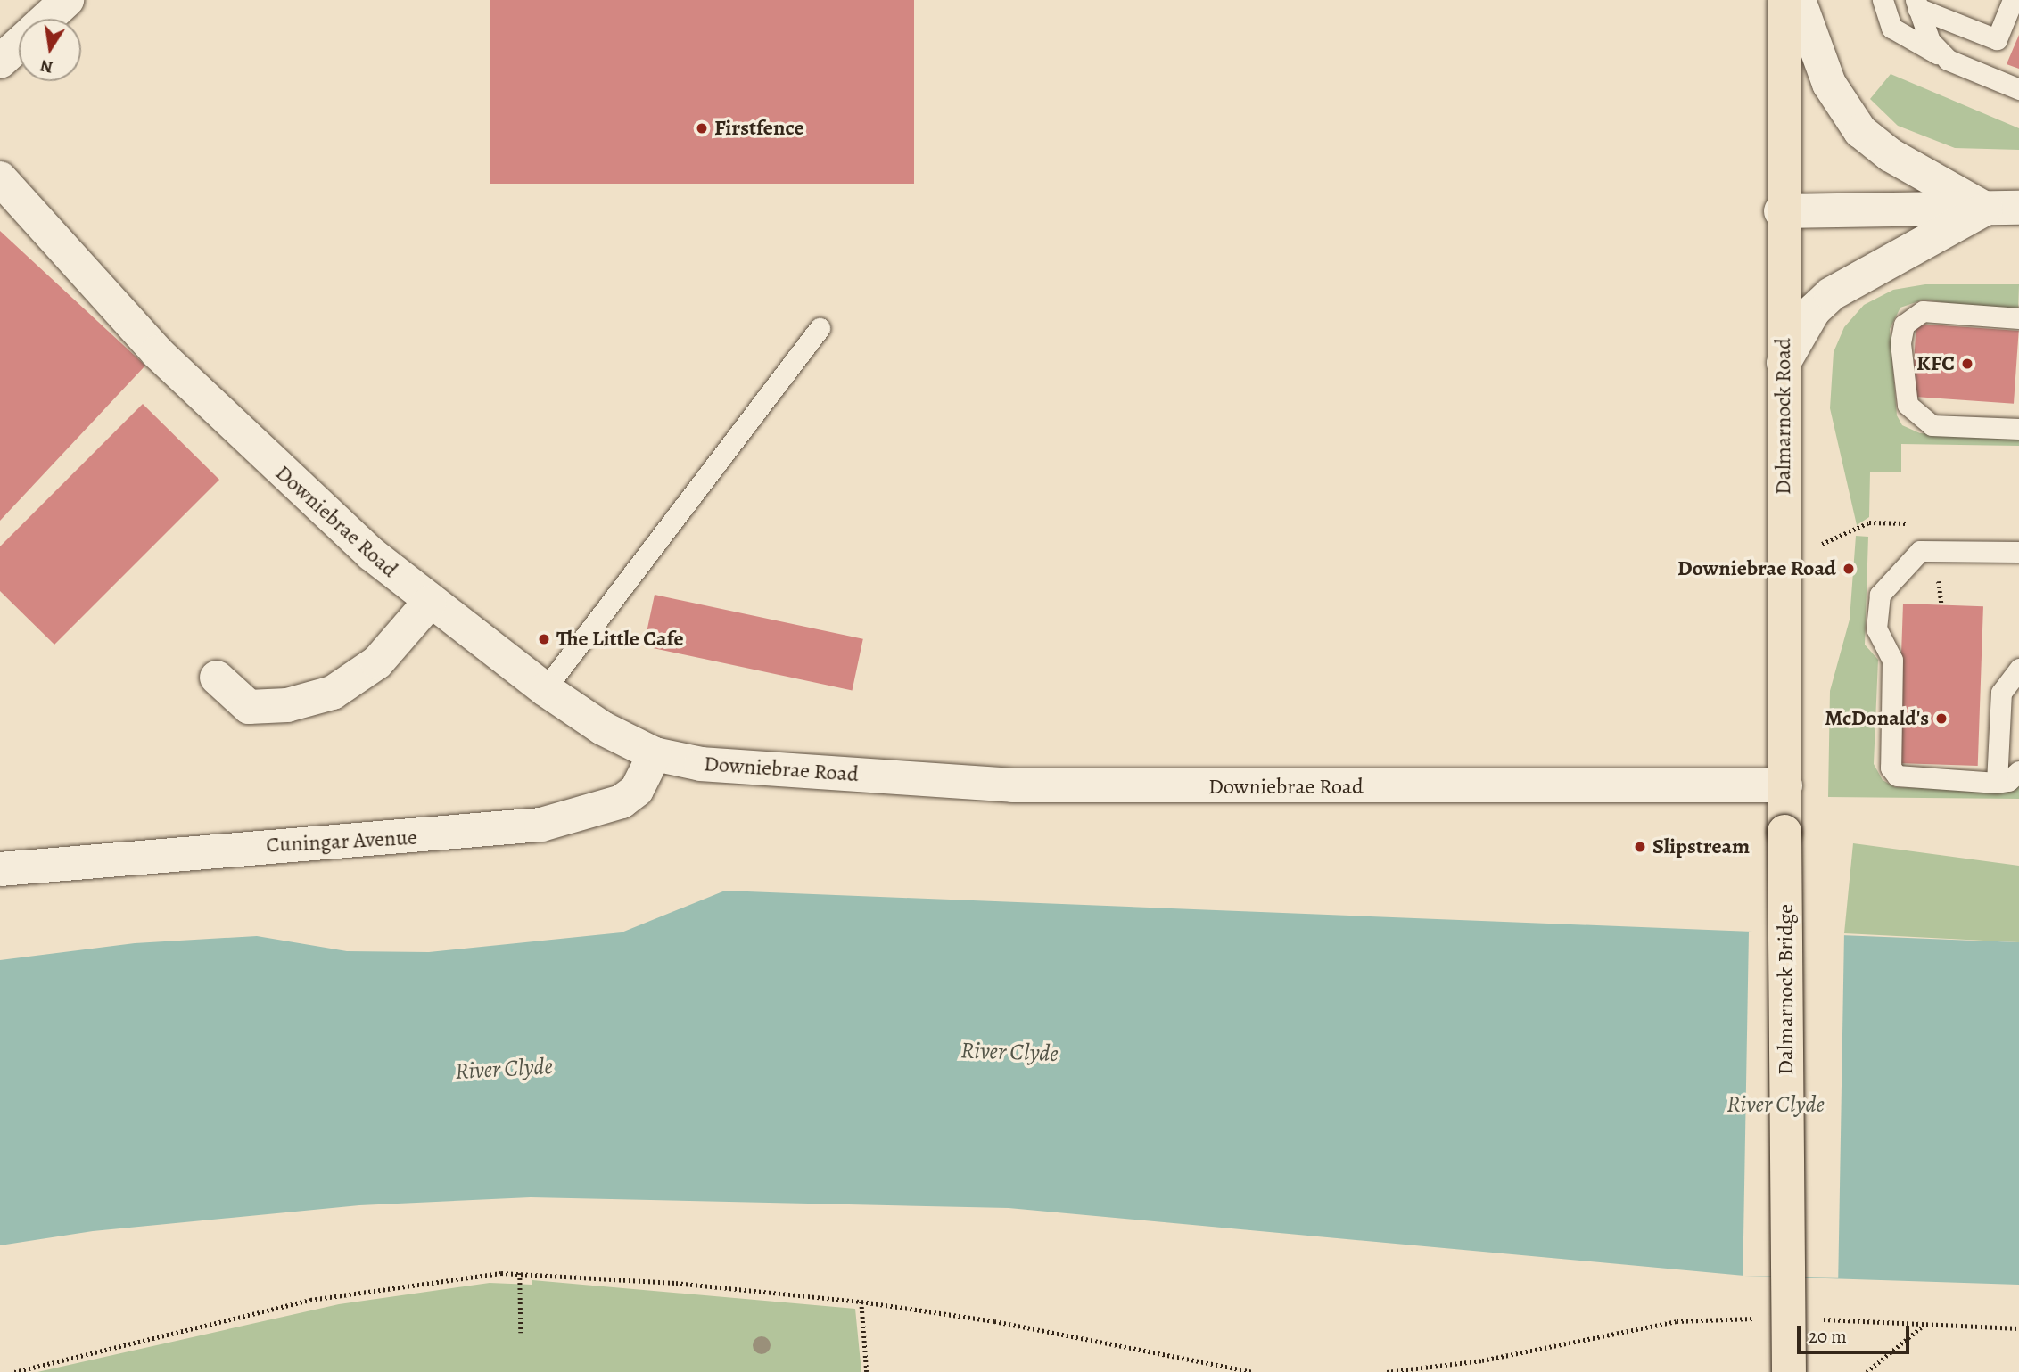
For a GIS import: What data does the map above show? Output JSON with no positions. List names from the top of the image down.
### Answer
{
  "streets": {
    "main road": ["Dalmarnock Road", "Dalmarnock Bridge"],
    "street": ["Downiebrae Road", "Cuningar Avenue"]
  },
  "crossings": [
    ["Dalmarnock Road", "Downiebrae Road"],
    ["Dalmarnock Road", "Dalmarnock Bridge"],
    ["Downiebrae Road", "Cuningar Avenue"]
  ],
  "water": ["River Clyde"],
  "places": [
    "Firstfence",
    "KFC",
    "Downiebrae Road",
    "The Little Cafe",
    "McDonald's",
    "Slipstream"
  ],
  "scale_bar": "20 m",
  "north": "bottom"
}
